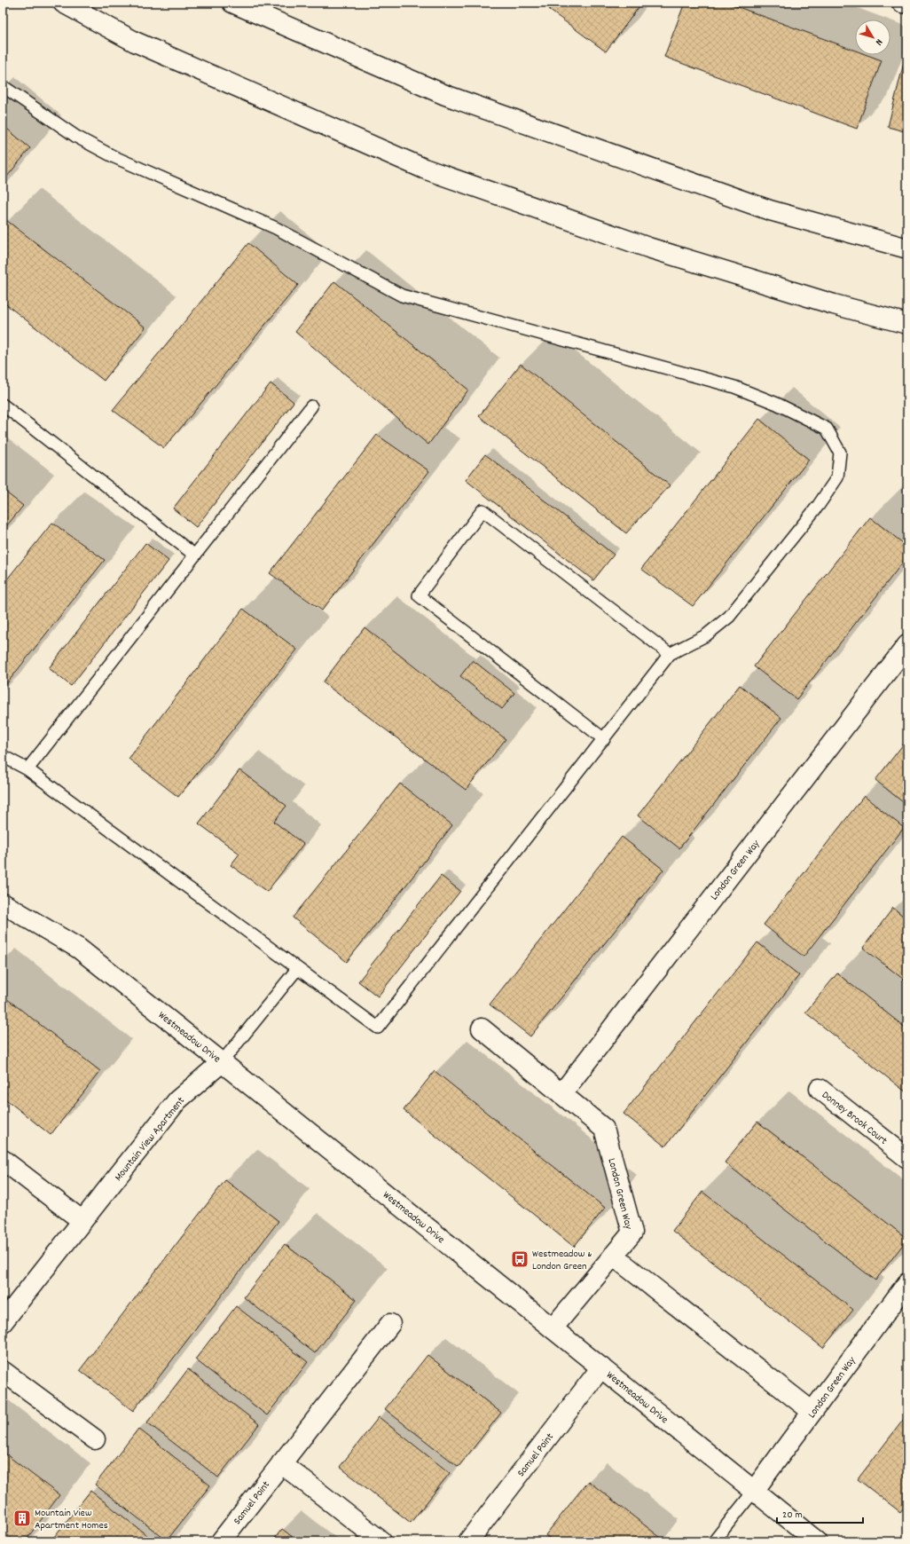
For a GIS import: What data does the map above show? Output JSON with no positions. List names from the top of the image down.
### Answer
{
  "streets": {
    "main road": [
      "London Green Way",
      "Westmeadow Drive",
      "Donney Brook Court",
      "Mountain View Apartment",
      "Samuel Point"
    ]
  },
  "crossings": [
    ["London Green Way", "Westmeadow Drive"],
    ["Westmeadow Drive", "Mountain View Apartment"],
    ["Westmeadow Drive", "Samuel Point"]
  ],
  "places": {
    "bus stop": ["Westmeadow & London Green"],
    "building": ["Mountain View Apartment Homes"]
  },
  "scale_bar": "20 m",
  "north": "bottom right"
}
